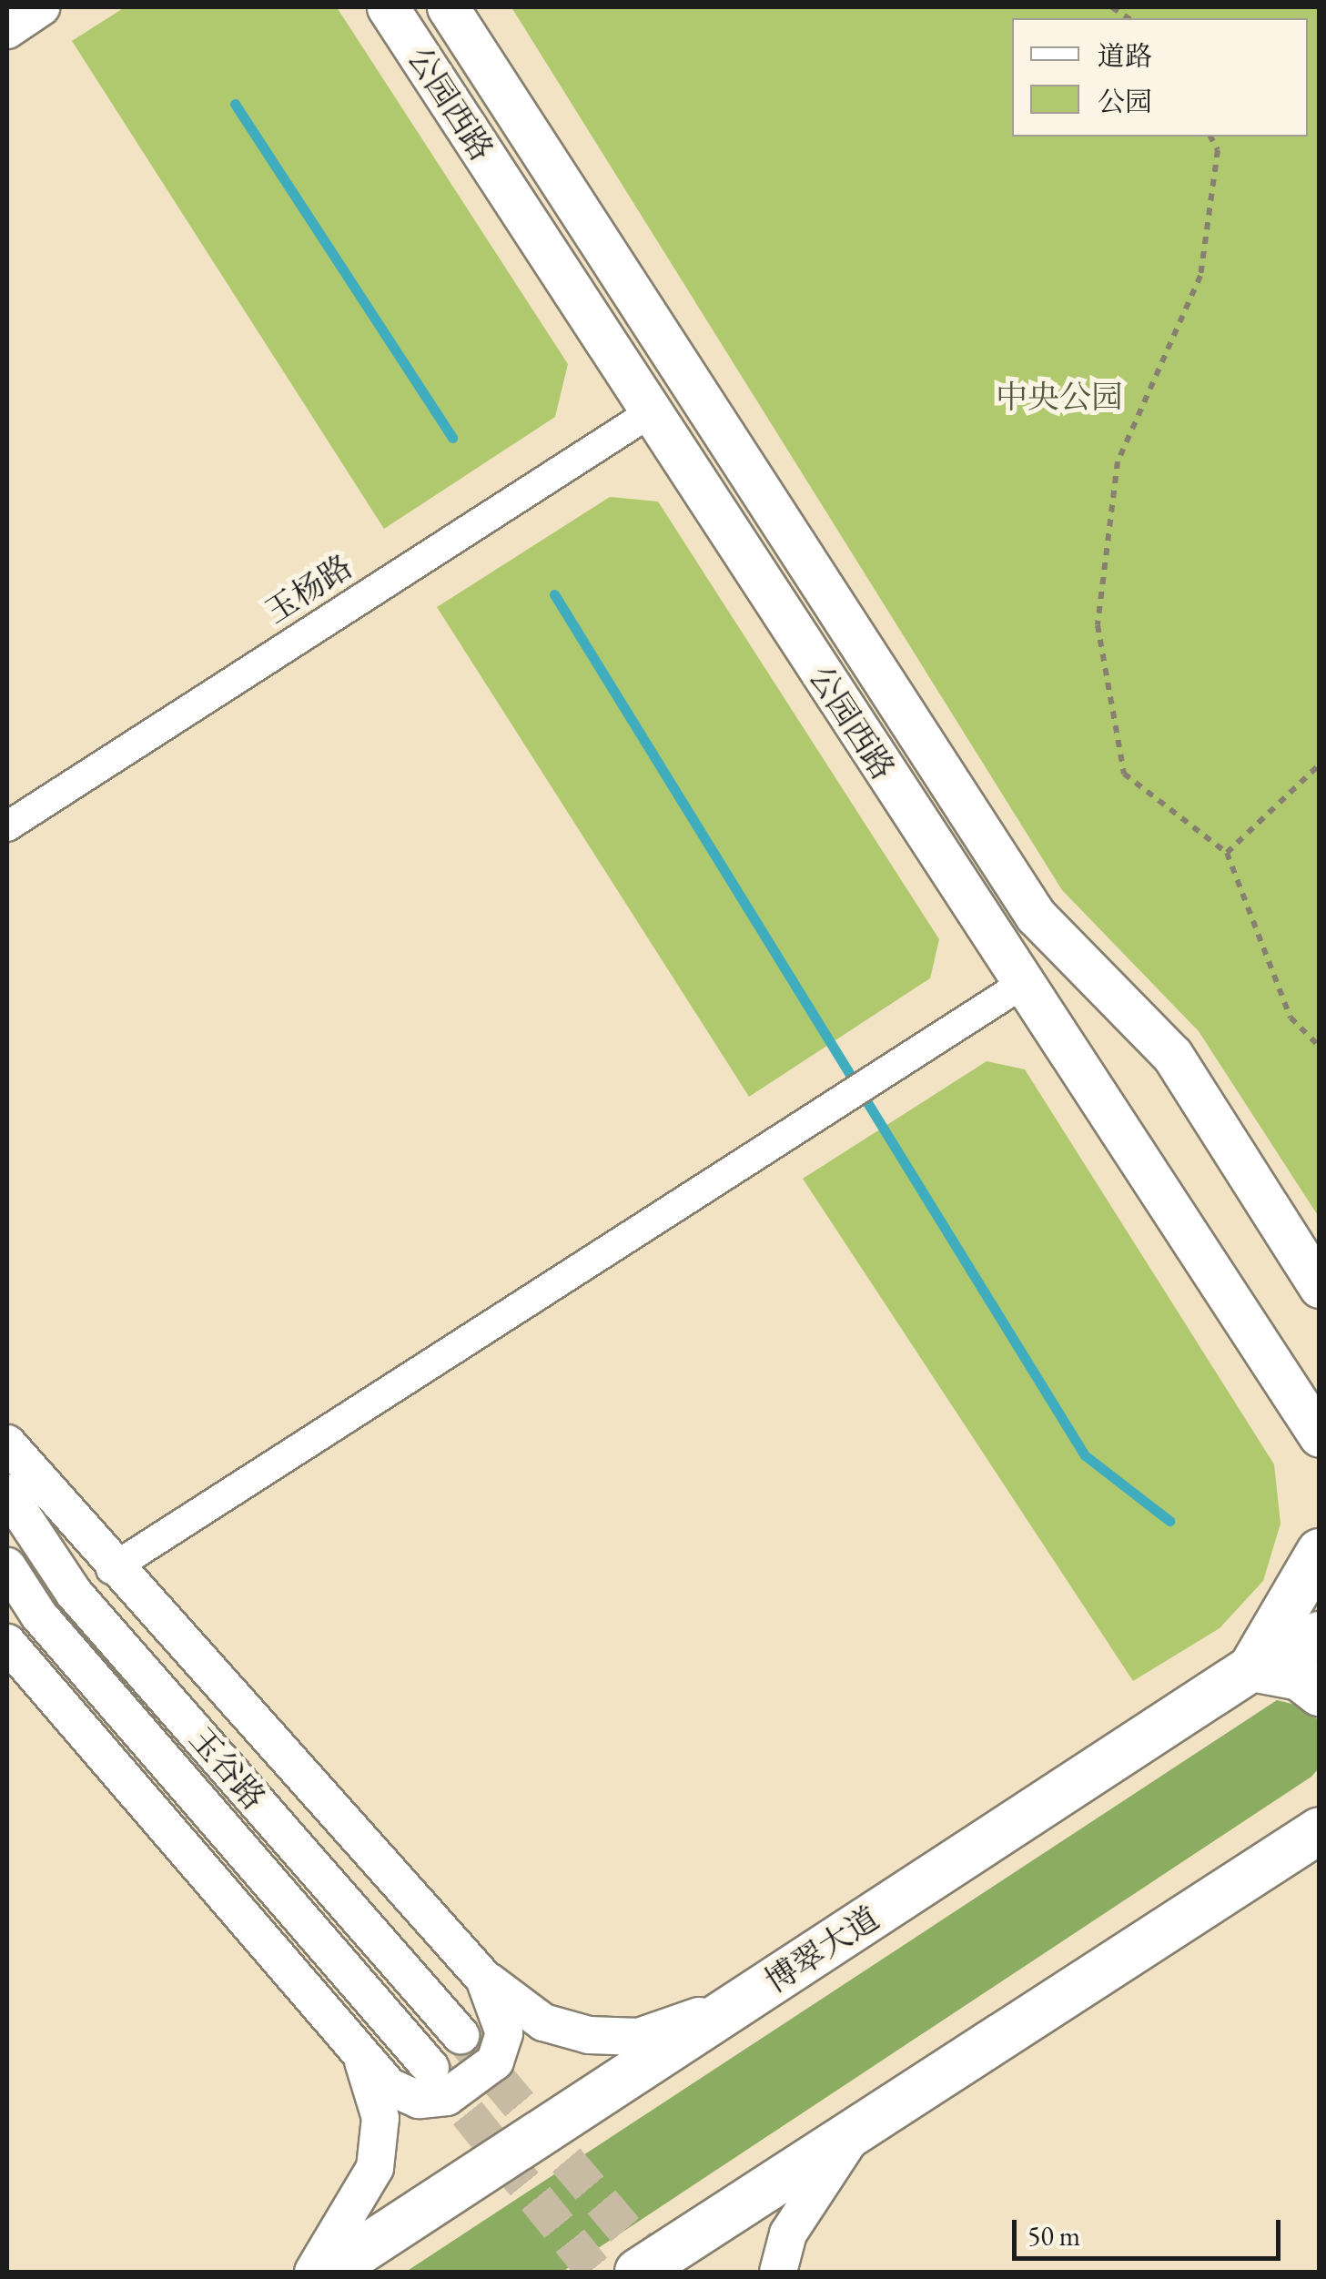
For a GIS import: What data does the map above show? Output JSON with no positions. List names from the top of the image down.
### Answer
{
  "streets": {
    "main road": ["公园西路", "博翠大道"],
    "street": ["玉杨路", "玉谷路"]
  },
  "crossings": [
    ["公园西路", "玉杨路"]
  ],
  "parks": ["中央公园"],
  "legend": ["道路", "公园"],
  "scale_bar": "50 m"
}
